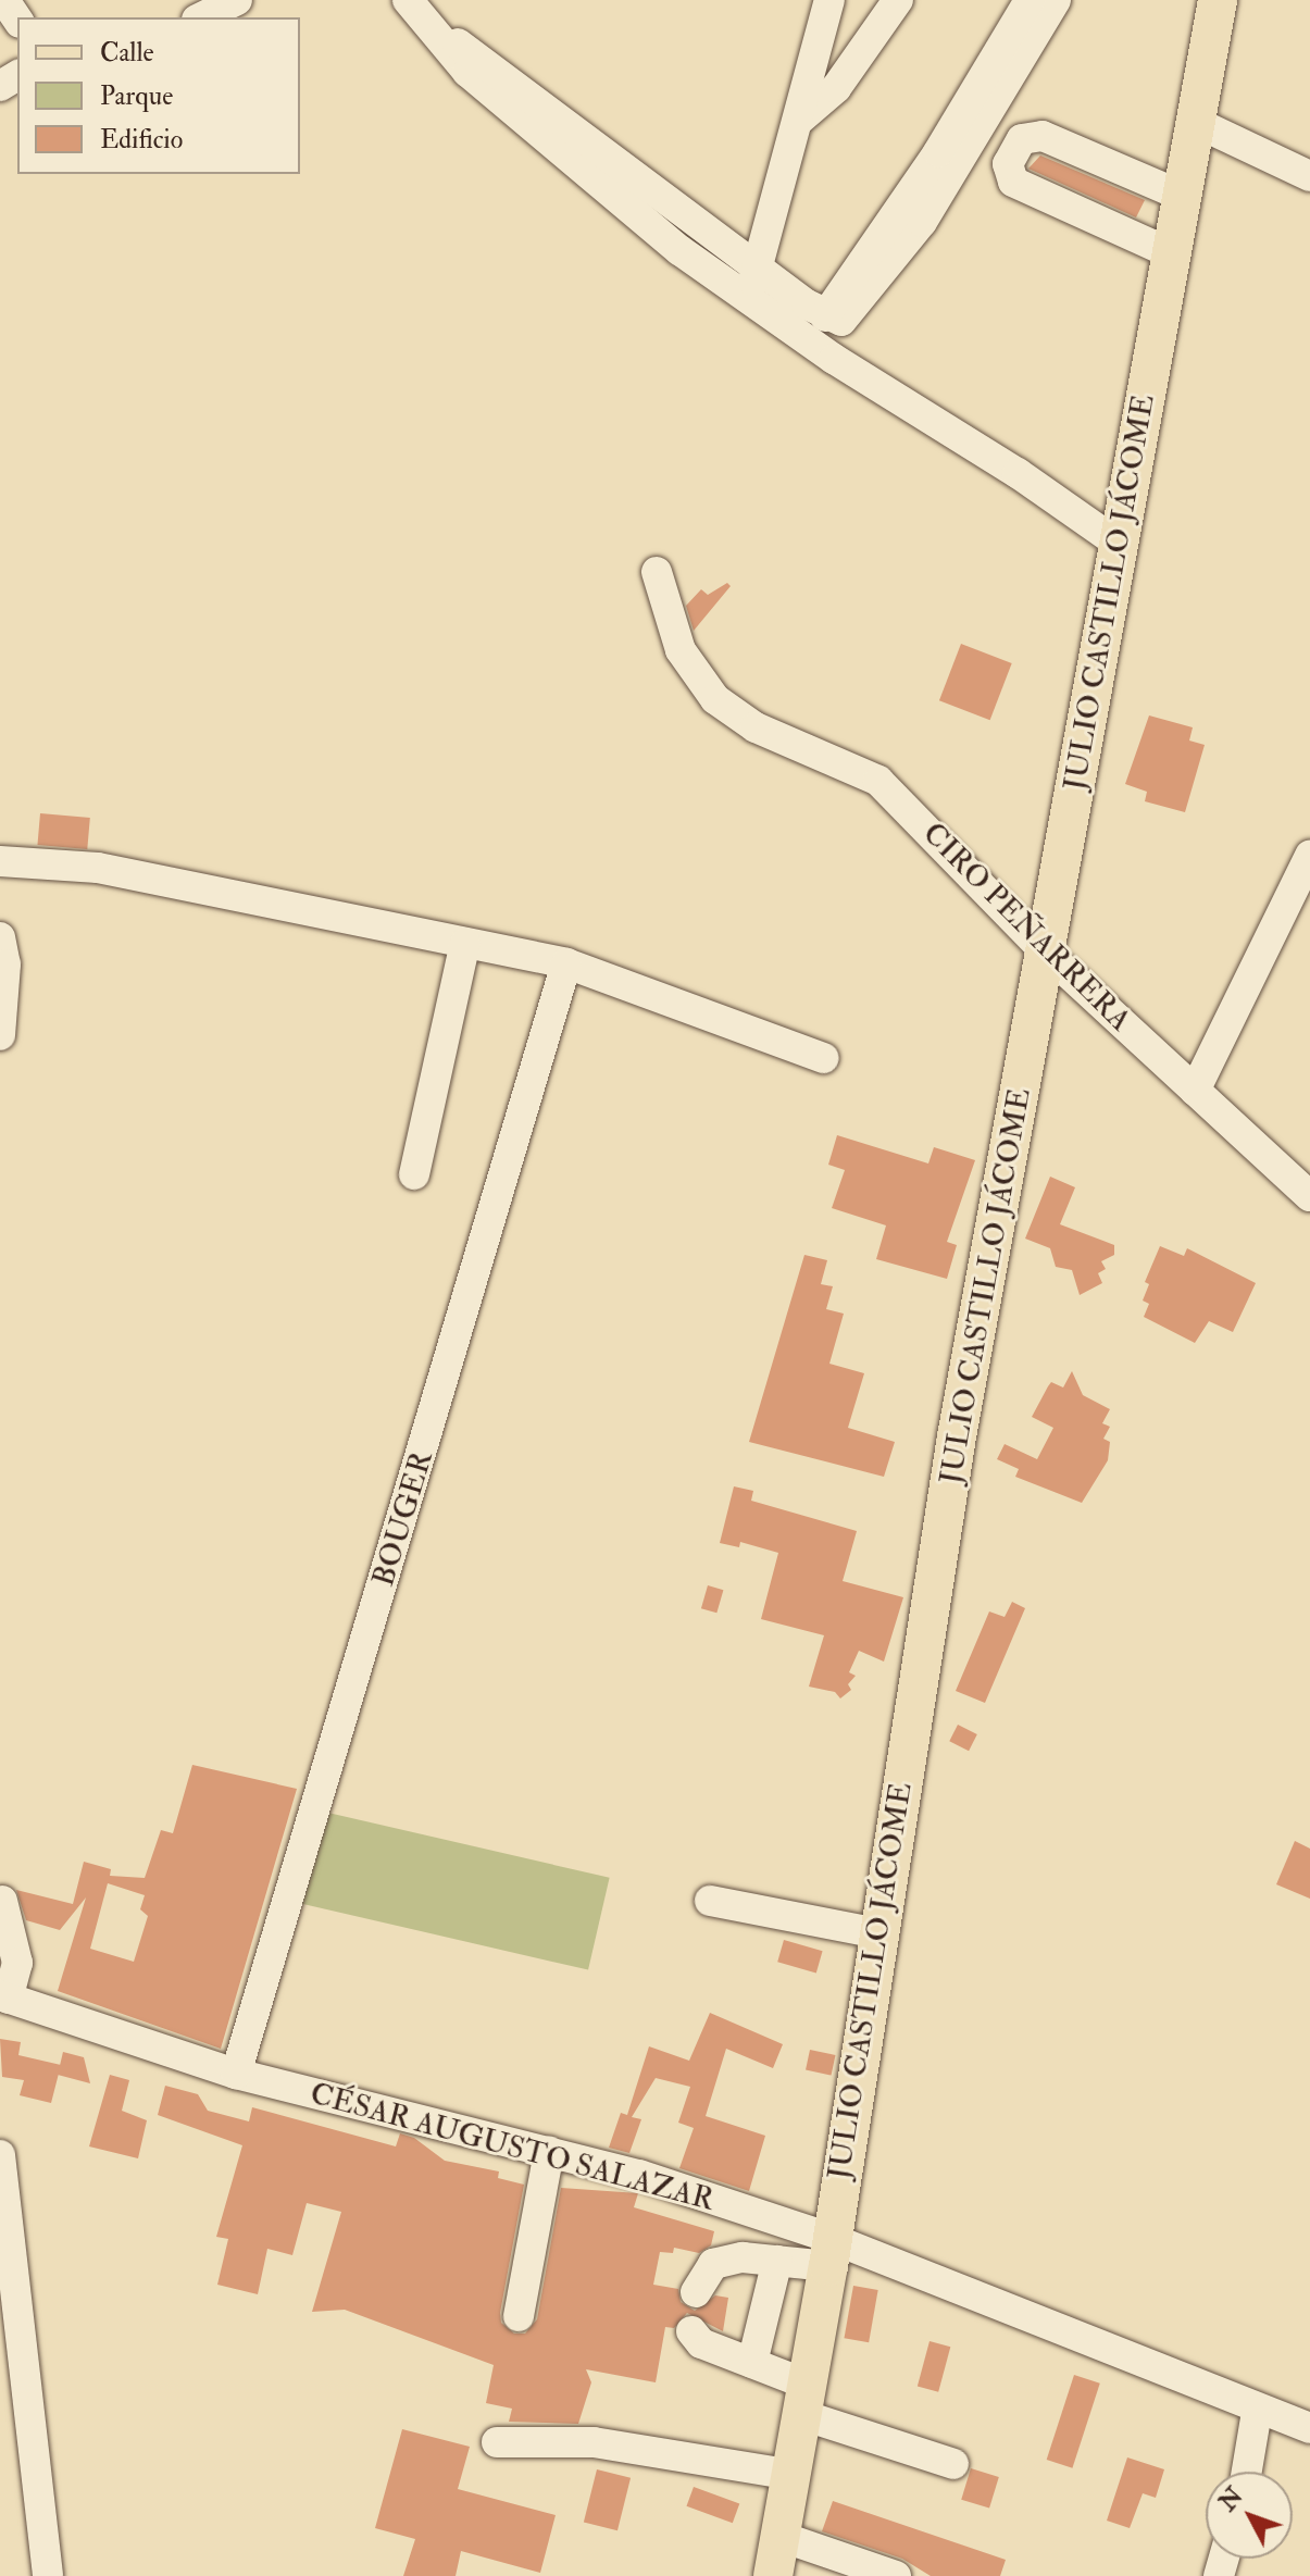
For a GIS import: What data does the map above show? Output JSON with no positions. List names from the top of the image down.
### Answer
{
  "streets": {
    "main road": ["JULIO CASTILLO JÁCOME"],
    "street": ["CIRO PEÑARRERA", "BOUGER", "CÉSAR AUGUSTO SALAZAR"]
  },
  "crossings": [
    ["JULIO CASTILLO JÁCOME", "CIRO PEÑARRERA"],
    ["JULIO CASTILLO JÁCOME", "CÉSAR AUGUSTO SALAZAR"],
    ["BOUGER", "CÉSAR AUGUSTO SALAZAR"]
  ],
  "legend": ["Calle", "Parque", "Edificio"],
  "north": "top left"
}
